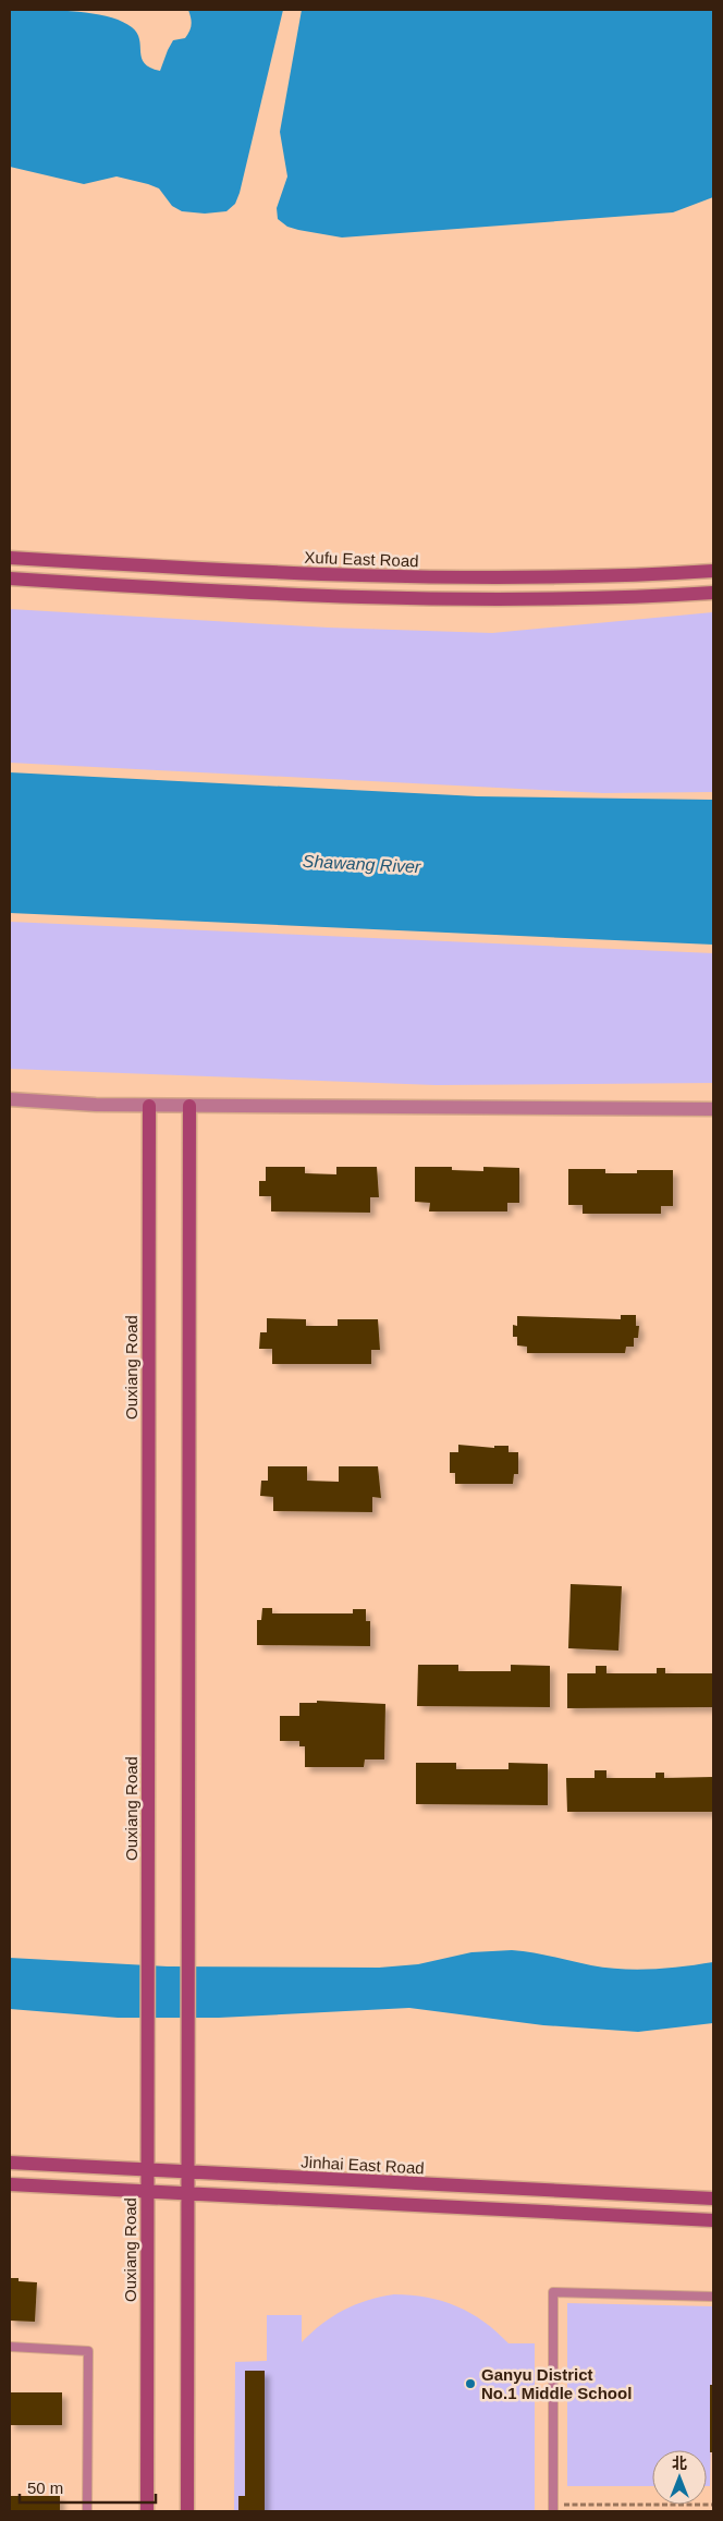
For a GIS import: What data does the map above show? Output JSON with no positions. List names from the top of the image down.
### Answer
{
  "streets": {
    "main road": ["Xufu East Road", "Ouxiang Road", "Jinhai East Road"]
  },
  "crossings": [
    ["Ouxiang Road", "Jinhai East Road"]
  ],
  "water": ["Shawang River"],
  "places": ["Ganyu District No.1 Middle School"],
  "scale_bar": "50 m",
  "north": "top"
}
